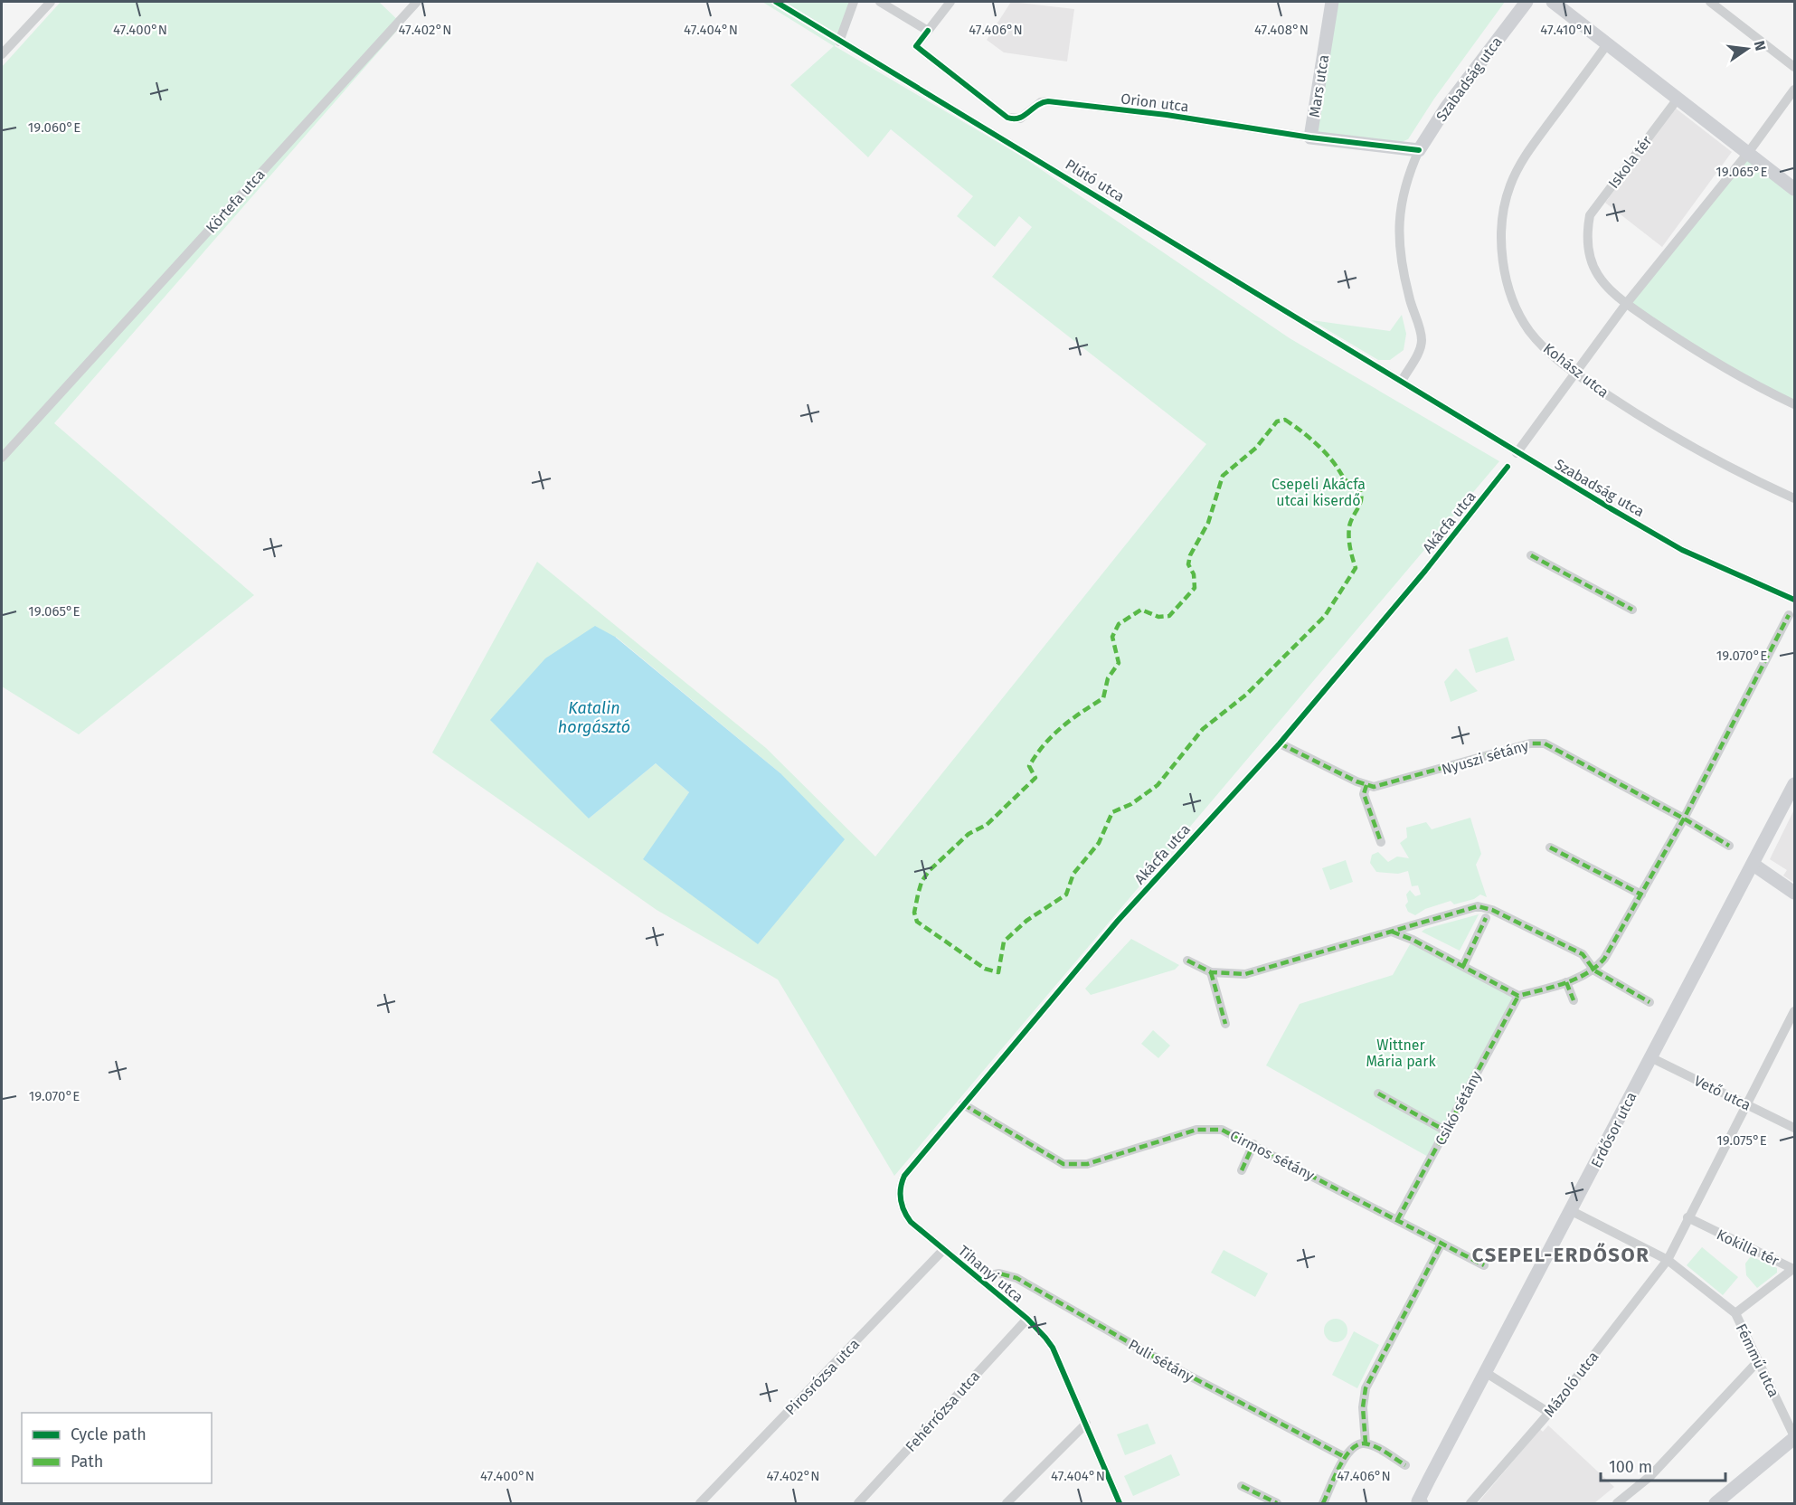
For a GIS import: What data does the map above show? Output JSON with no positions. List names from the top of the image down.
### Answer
{
  "streets": {
    "street": [
      "Szabadság utca",
      "Mars utca",
      "Orion utca",
      "Iskola tér",
      "Plútó utca",
      "Körtefa utca",
      "Kohász utca",
      "Akácfa utca",
      "Nyuszi sétány",
      "Vető utca",
      "Csikó sétány",
      "Erdősor utca",
      "Cirmos sétány",
      "Kokilla tér",
      "Tihanyi utca",
      "Puli sétány",
      "Fémmű utca",
      "Pirosrózsa utca",
      "Mázoló utca",
      "Fehérrózsa utca"
    ]
  },
  "crossings": [
    ["Szabadság utca", "Orion utca"],
    ["Szabadság utca", "Plútó utca"],
    ["Mars utca", "Orion utca"],
    ["Akácfa utca", "Nyuszi sétány"],
    ["Akácfa utca", "Cirmos sétány"],
    ["Akácfa utca", "Tihanyi utca"],
    ["Vető utca", "Erdősor utca"],
    ["Csikó sétány", "Cirmos sétány"],
    ["Kokilla tér", "Fémmű utca"],
    ["Tihanyi utca", "Puli sétány"],
    ["Tihanyi utca", "Pirosrózsa utca"],
    ["Tihanyi utca", "Fehérrózsa utca"]
  ],
  "districts": ["CSEPEL-ERDŐSOR"],
  "water": ["Katalin horgásztó"],
  "parks": ["Csepeli Akácfa utcai kiserdő", "Wittner Mária park"],
  "legend": ["Cycle path", "Path"],
  "scale_bar": "100 m",
  "north": "right",
  "coordinates": [
    "47.400°N",
    "47.402°N",
    "47.404°N",
    "47.406°N",
    "47.408°N",
    "47.410°N",
    "19.060°E",
    "19.065°E",
    "19.070°E",
    "19.075°E"
  ]
}
